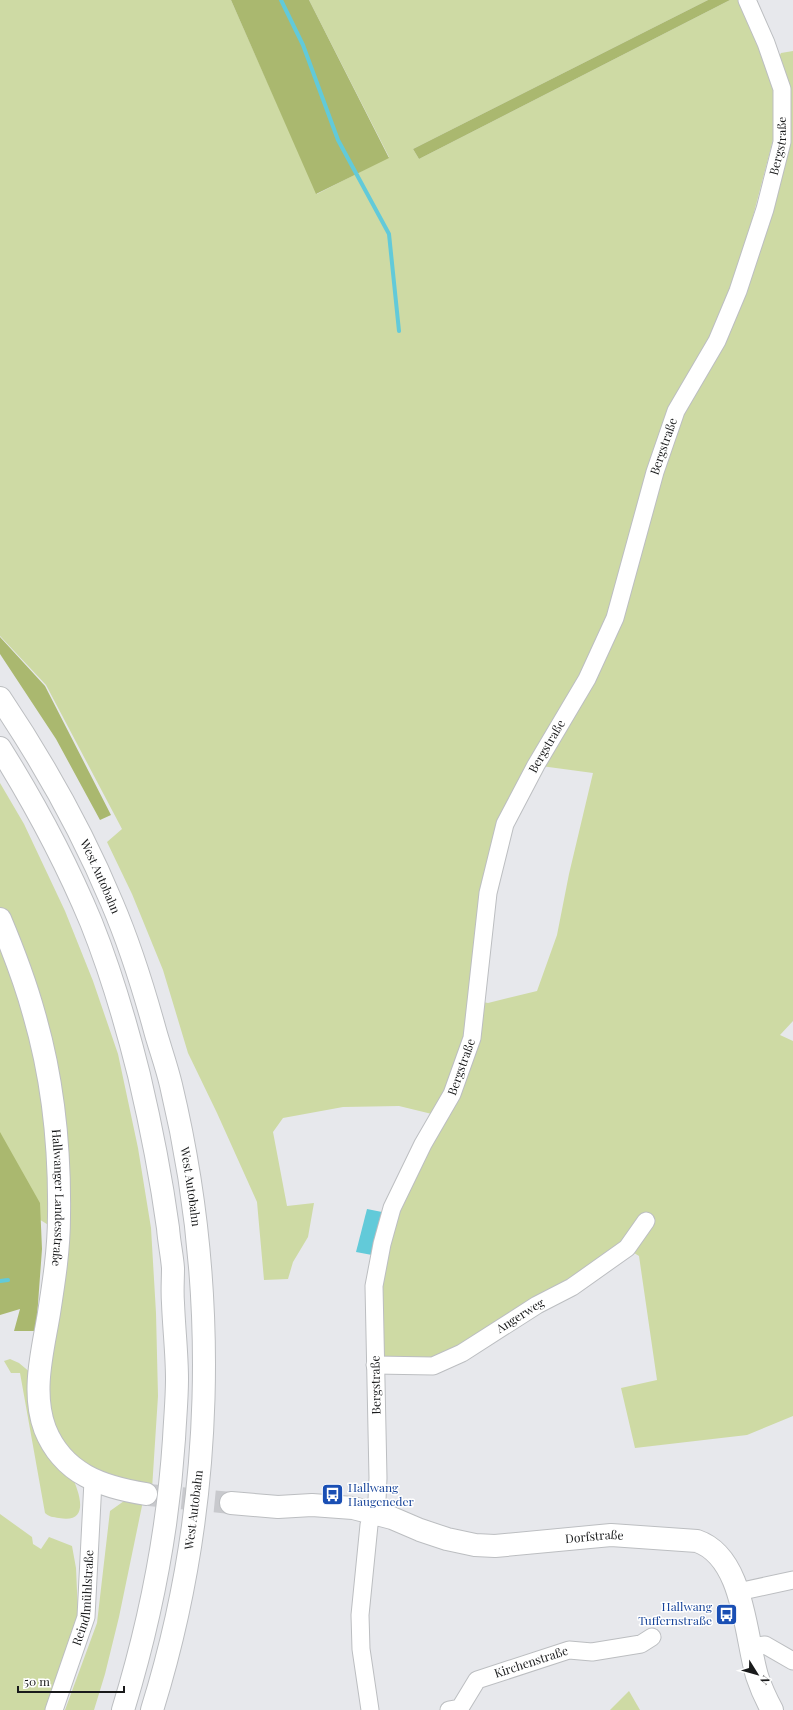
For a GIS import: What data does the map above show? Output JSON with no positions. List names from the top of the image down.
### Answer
{
  "streets": {
    "main road": ["West Autobahn", "Hallwanger Landesstraße", "Dorfstraße"],
    "street": [
      "Bergstraße",
      "Angerweg",
      "Reindlmühlstraße",
      "Kirchenstraße"
    ]
  },
  "crossings": [
    ["Bergstraße", "Angerweg"],
    ["Bergstraße", "Dorfstraße"],
    ["Hallwanger Landesstraße", "Reindlmühlstraße"]
  ],
  "places": {
    "bus stop": ["Hallwang Haugeneder", "Hallwang Tuffernstraße"]
  },
  "scale_bar": "50 m",
  "north": "bottom right"
}
